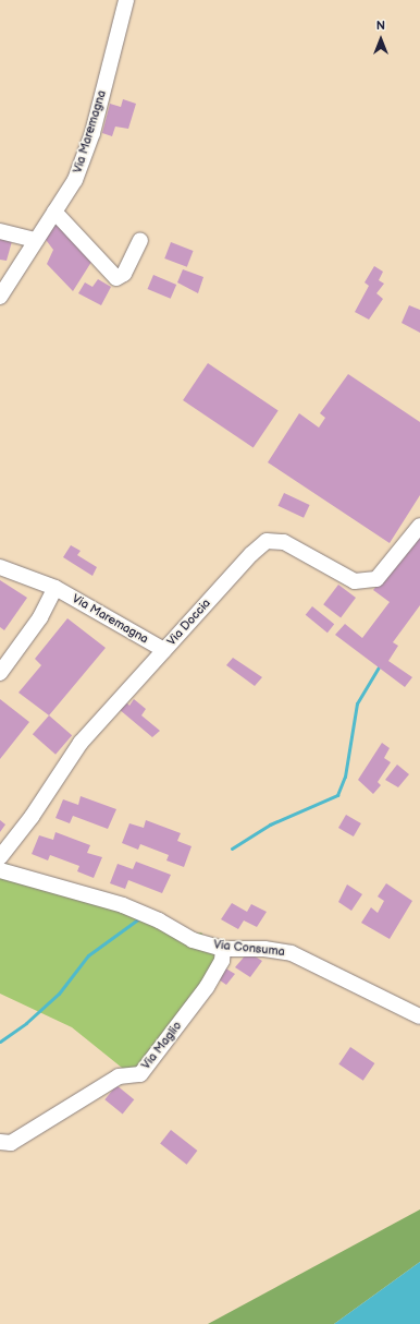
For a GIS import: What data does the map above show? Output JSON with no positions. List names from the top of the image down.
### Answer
{
  "streets": {
    "street": [
      "Via Maremagna",
      "Via Doccia",
      "Via Consuma",
      "Via Maglio"
    ]
  },
  "crossings": [
    ["Via Maremagna", "Via Doccia"],
    ["Via Consuma", "Via Maglio"]
  ],
  "north": "top"
}
